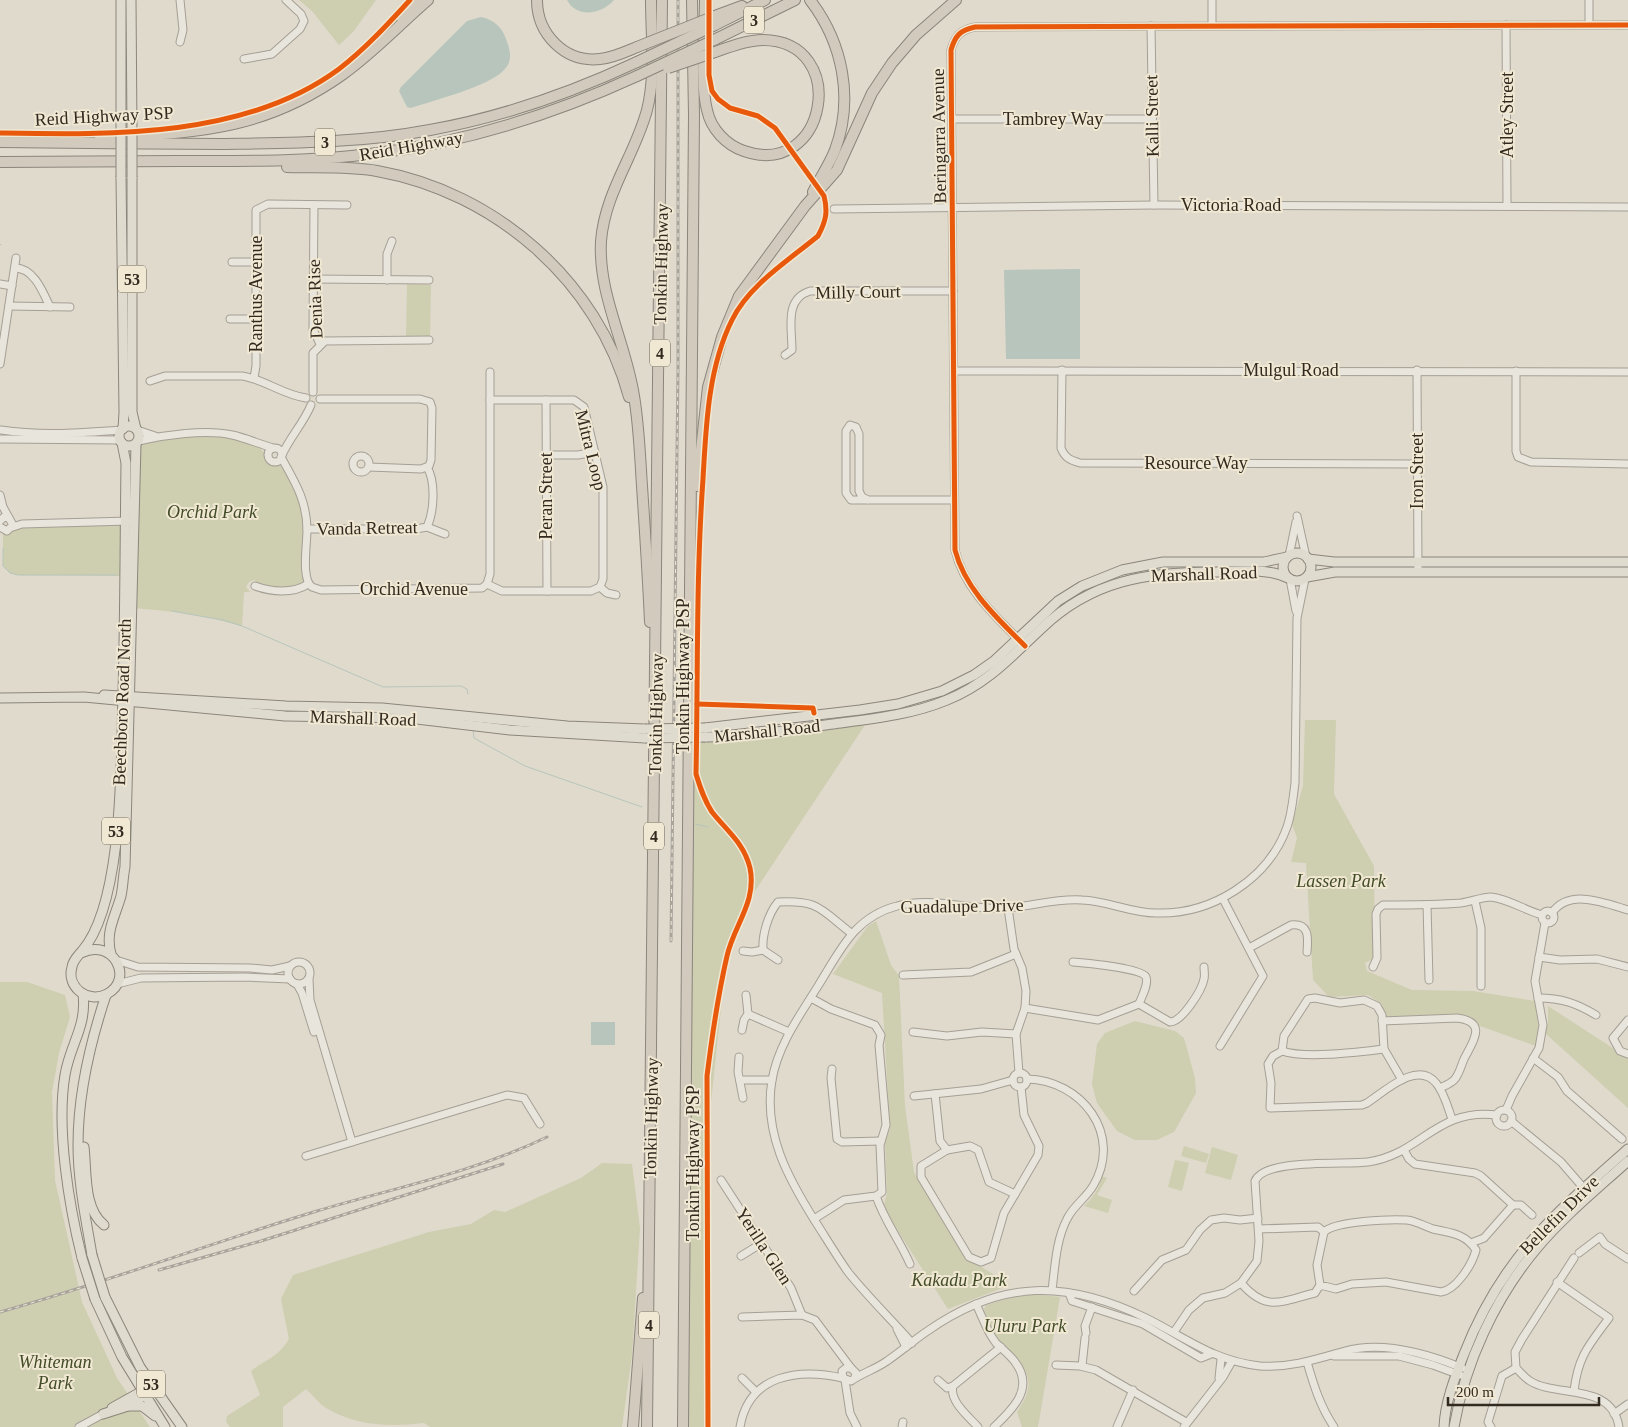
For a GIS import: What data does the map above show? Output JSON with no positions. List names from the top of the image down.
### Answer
{
  "streets": {
    "highway": [
      "3",
      "Reid Highway",
      "Tonkin Highway",
      "4"
    ],
    "main road": [
      "53",
      "Marshall Road",
      "Beechboro Road North",
      "Bellefin Drive"
    ],
    "street": [
      "Atley Street",
      "Kalli Street",
      "Tambrey Way",
      "Beringarra Avenue",
      "Victoria Road",
      "Milly Court",
      "Ranthus Avenue",
      "Denia Rise",
      "Mulgul Road",
      "Mitra Loop",
      "Resource Way",
      "Iron Street",
      "Peran Street",
      "Vanda Retreat",
      "Orchid Avenue",
      "Guadalupe Drive",
      "Yerilla Glen"
    ],
    "cycle path": ["Reid Highway PSP", "Tonkin Highway PSP"]
  },
  "crossings": [
    ["3", "Reid Highway"],
    ["Atley Street", "Beringarra Avenue"],
    ["Atley Street", "Victoria Road"],
    ["Kalli Street", "Tambrey Way"],
    ["Kalli Street", "Beringarra Avenue"],
    ["Kalli Street", "Victoria Road"],
    ["Tambrey Way", "Beringarra Avenue"],
    ["Beringarra Avenue", "Victoria Road"],
    ["Beringarra Avenue", "Milly Court"],
    ["Beringarra Avenue", "Mulgul Road"],
    ["Beringarra Avenue", "Marshall Road"],
    ["53", "Beechboro Road North"],
    ["Ranthus Avenue", "Denia Rise"],
    ["Mulgul Road", "Resource Way"],
    ["Mulgul Road", "Iron Street"],
    ["Mitra Loop", "Peran Street"],
    ["Mitra Loop", "Orchid Avenue"],
    ["Resource Way", "Iron Street"],
    ["Marshall Road", "Beechboro Road North"],
    ["Marshall Road", "Guadalupe Drive"]
  ],
  "parks": [
    "Orchid Park",
    "Lassen Park",
    "Kakadu Park",
    "Uluru Park",
    "Whiteman Park"
  ],
  "scale_bar": "200 m"
}
